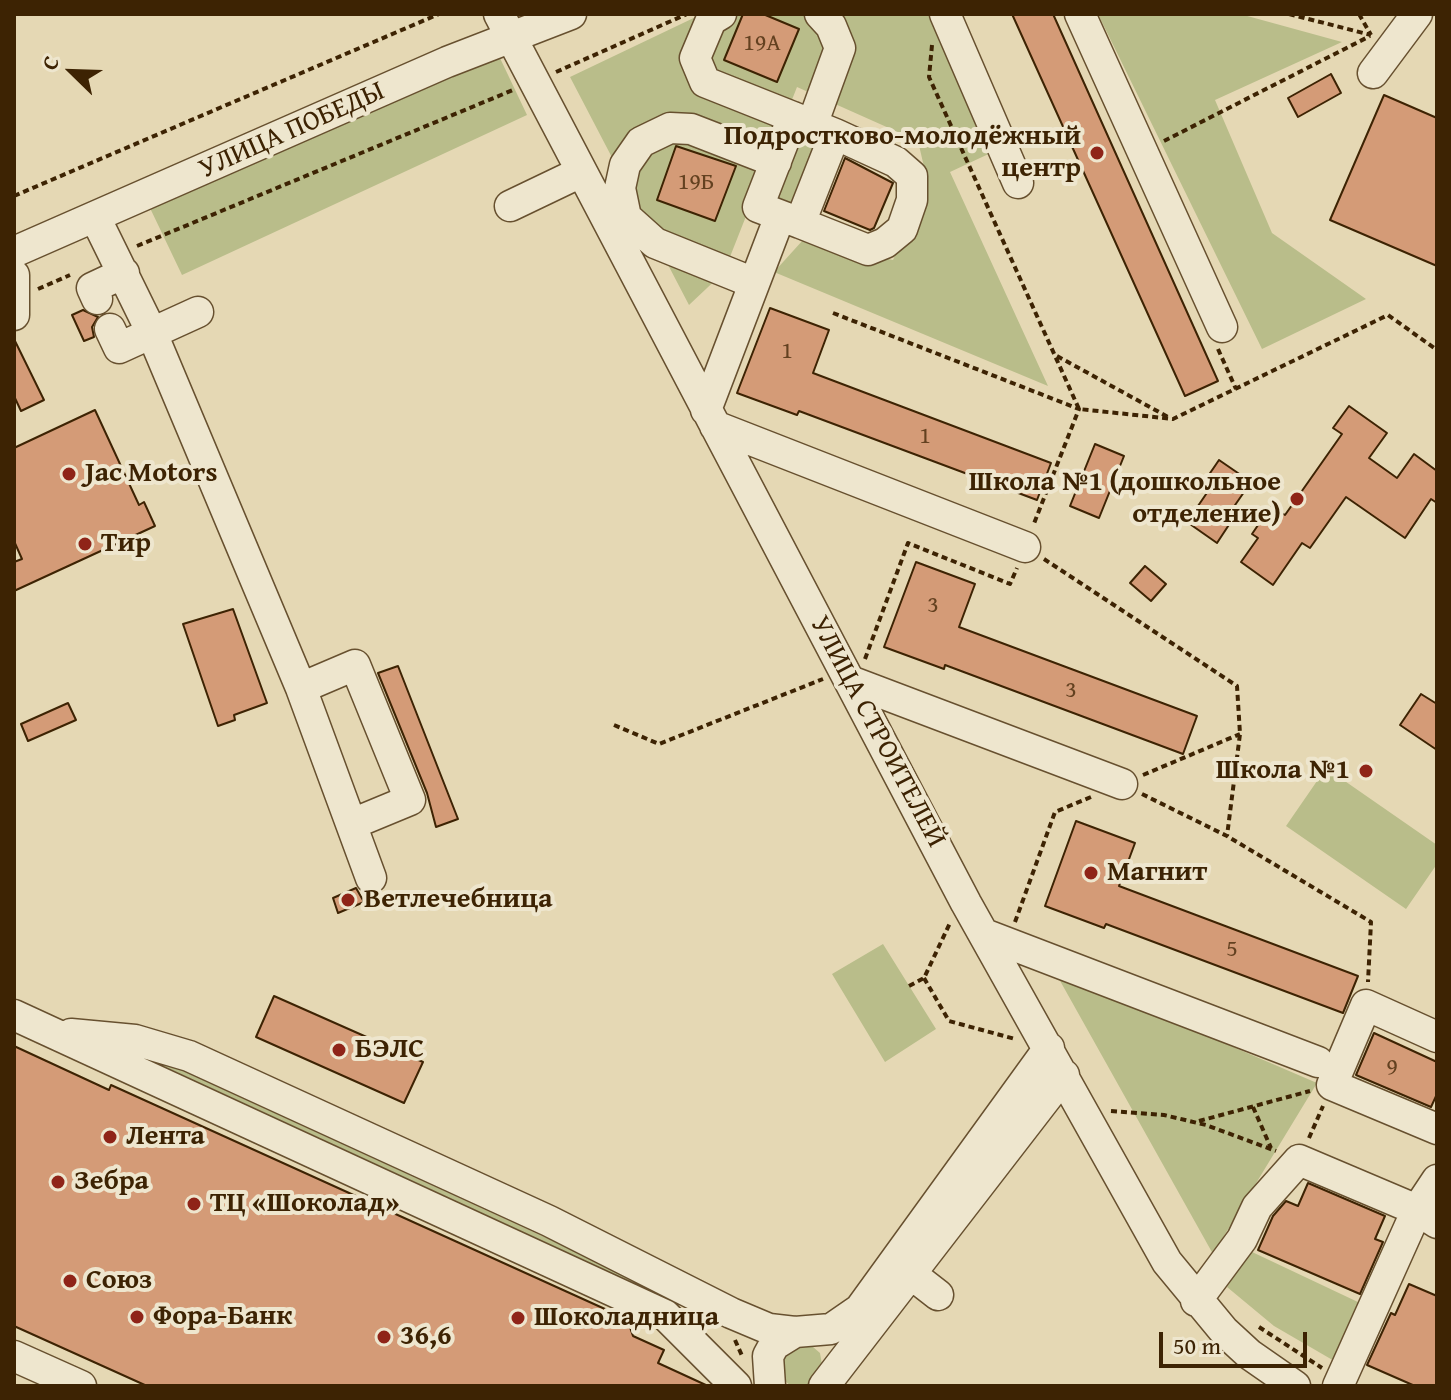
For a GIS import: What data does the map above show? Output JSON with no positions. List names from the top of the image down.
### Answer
{
  "streets": {
    "street": ["УЛИЦА ПОБЕДЫ", "УЛИЦА СТРОИТЕЛЕЙ"]
  },
  "crossings": [
    ["УЛИЦА ПОБЕДЫ", "УЛИЦА СТРОИТЕЛЕЙ"]
  ],
  "places": [
    "Подростково-молодёжный центр",
    "Jac Motors",
    "Школа №1 (дошкольное отделение)",
    "Тир",
    "Школа №1",
    "Магнит",
    "Ветлечебница",
    "БЭЛС",
    "Лента",
    "Зебра",
    "ТЦ «Шоколад»",
    "Союз",
    "Фора-Банк",
    "Шоколадница",
    "36,6"
  ],
  "house_numbers": [
    "19А",
    "19Б",
    "1",
    "1",
    "3",
    "3",
    "5",
    "9"
  ],
  "scale_bar": "50 m",
  "north": "top left"
}
